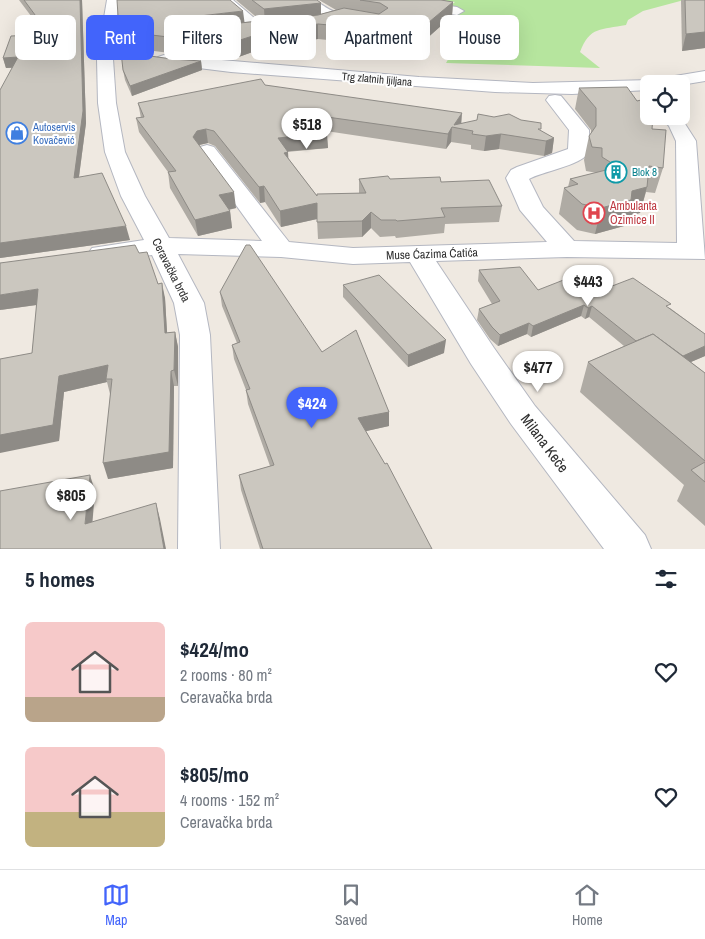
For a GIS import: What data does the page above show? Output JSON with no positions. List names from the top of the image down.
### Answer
{
  "streets": {
    "street": [
      "Trg zlatnih ljiljana",
      "Muse Ćazima Ćatića",
      "Ceravačka brda",
      "Milana Keče"
    ]
  },
  "crossings": [
    ["Muse Ćazima Ćatića", "Ceravačka brda"],
    ["Muse Ćazima Ćatića", "Milana Keče"]
  ],
  "places": {
    "shop": ["Autoservis Kovačević"],
    "building": ["Blok 8"],
    "hospital": ["Ambulanta Ozimice II"]
  },
  "page": {
    "chip": [
      "Buy",
      "Rent",
      "Filters",
      "New",
      "Apartment",
      "House"
    ],
    "price": [
      "$518",
      "$443",
      "$477",
      "$424",
      "$805"
    ],
    "heading": "5 homes",
    "list": [
      {
        "name": "$424/mo",
        "note": "2 rooms · 80 m² · Ceravačka brda"
      },
      {
        "name": "$805/mo",
        "note": "4 rooms · 152 m² · Ceravačka brda"
      }
    ],
    "tabs": ["Map", "Saved", "Home"]
  }
}
